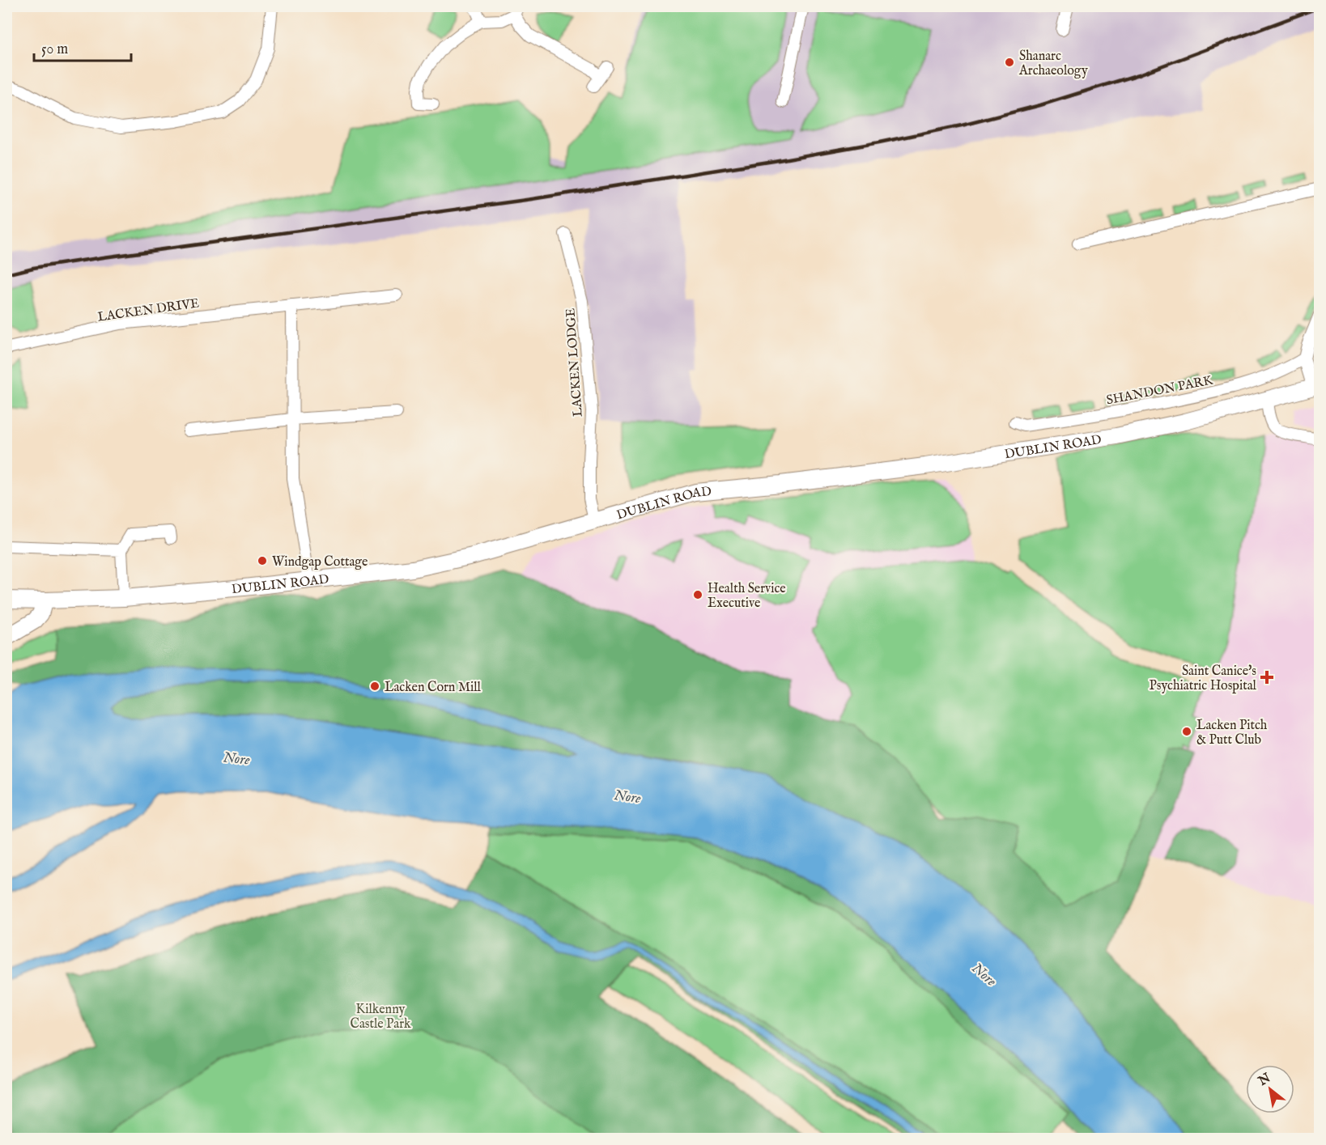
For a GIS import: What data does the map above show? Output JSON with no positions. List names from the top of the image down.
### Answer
{
  "streets": {
    "main road": ["DUBLIN ROAD"],
    "street": ["LACKEN DRIVE", "LACKEN LODGE", "SHANDON PARK"]
  },
  "crossings": [
    ["LACKEN LODGE", "DUBLIN ROAD"]
  ],
  "water": ["Nore"],
  "parks": ["Kilkenny Castle Park"],
  "places": {
    "other": [
      "Shanarc Archaeology",
      "Windgap Cottage",
      "Health Service Executive",
      "Lacken Corn Mill",
      "Lacken Pitch & Putt Club"
    ],
    "health": ["Saint Canice's Psychiatric Hospital"]
  },
  "scale_bar": "50 m",
  "north": "top left"
}
